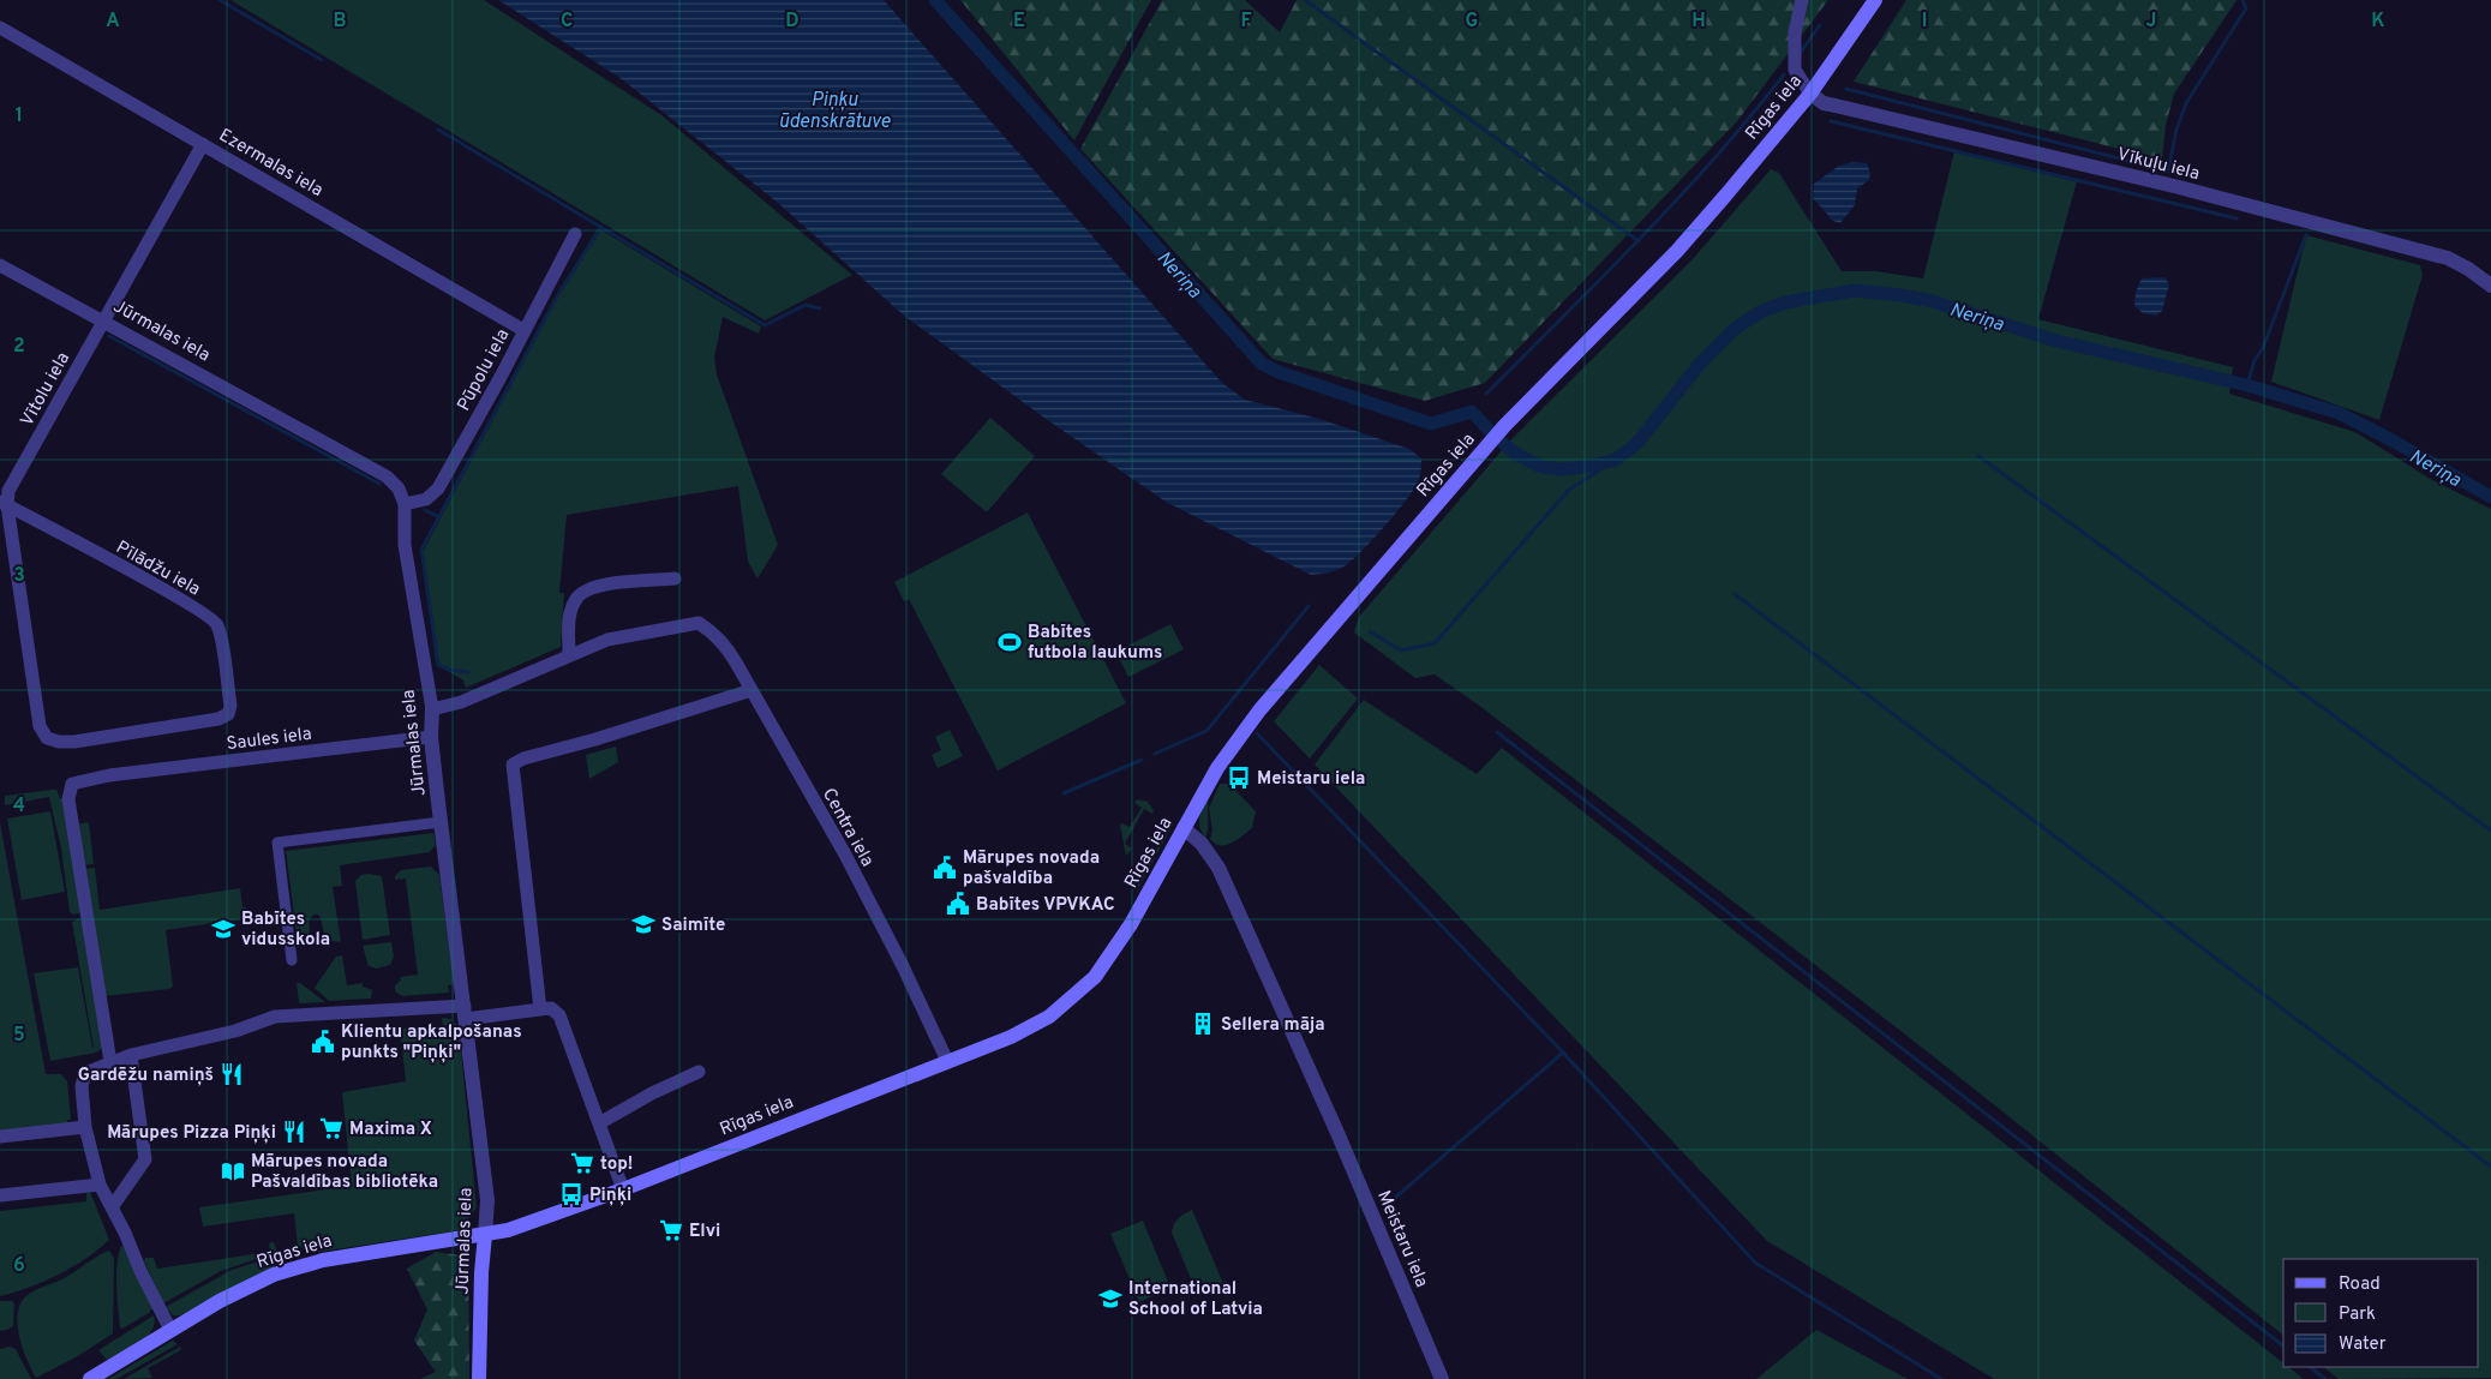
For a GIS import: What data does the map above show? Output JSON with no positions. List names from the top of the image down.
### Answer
{
  "streets": {
    "main road": ["Rīgas iela", "Jūrmalas iela"],
    "street": [
      "Ezermalas iela",
      "Vīkuļu iela",
      "Pūpolu iela",
      "Vītolu iela",
      "Pīlādžu iela",
      "Saules iela",
      "Centra iela",
      "Meistaru iela"
    ]
  },
  "crossings": [
    ["Rīgas iela", "Vīkuļu iela"],
    ["Rīgas iela", "Jūrmalas iela"],
    ["Rīgas iela", "Centra iela"],
    ["Rīgas iela", "Meistaru iela"],
    ["Ezermalas iela", "Pūpolu iela"],
    ["Ezermalas iela", "Vītolu iela"],
    ["Jūrmalas iela", "Pūpolu iela"],
    ["Jūrmalas iela", "Vītolu iela"],
    ["Jūrmalas iela", "Saules iela"],
    ["Vītolu iela", "Pīlādžu iela"]
  ],
  "water": ["Piņķu ūdenskrātuve", "Neriņa"],
  "places": {
    "sports": ["Babītes futbola laukums"],
    "bus stop": ["Meistaru iela", "Piņķi"],
    "public building": ["Mārupes novada pašvaldība", "Babītes VPVKAC", "Klientu apkalpošanas punkts \"Piņķi\""],
    "school or university": ["Saimīte", "Babītes vidusskola", "International School of Latvia"],
    "building": ["Sellera māja"],
    "restaurant": ["Gardēžu namiņš", "Mārupes Pizza Piņķi"],
    "supermarket": ["Maxima X", "top!", "Elvi"],
    "library": ["Mārupes novada Pašvaldības bibliotēka"]
  },
  "legend": ["Road", "Park", "Water"],
  "grid": {
    "columns": [
      "A",
      "B",
      "C",
      "D",
      "E",
      "F",
      "G",
      "H",
      "I",
      "J",
      "K"
    ],
    "rows": [
      "1",
      "2",
      "3",
      "4",
      "5",
      "6"
    ]
  }
}
